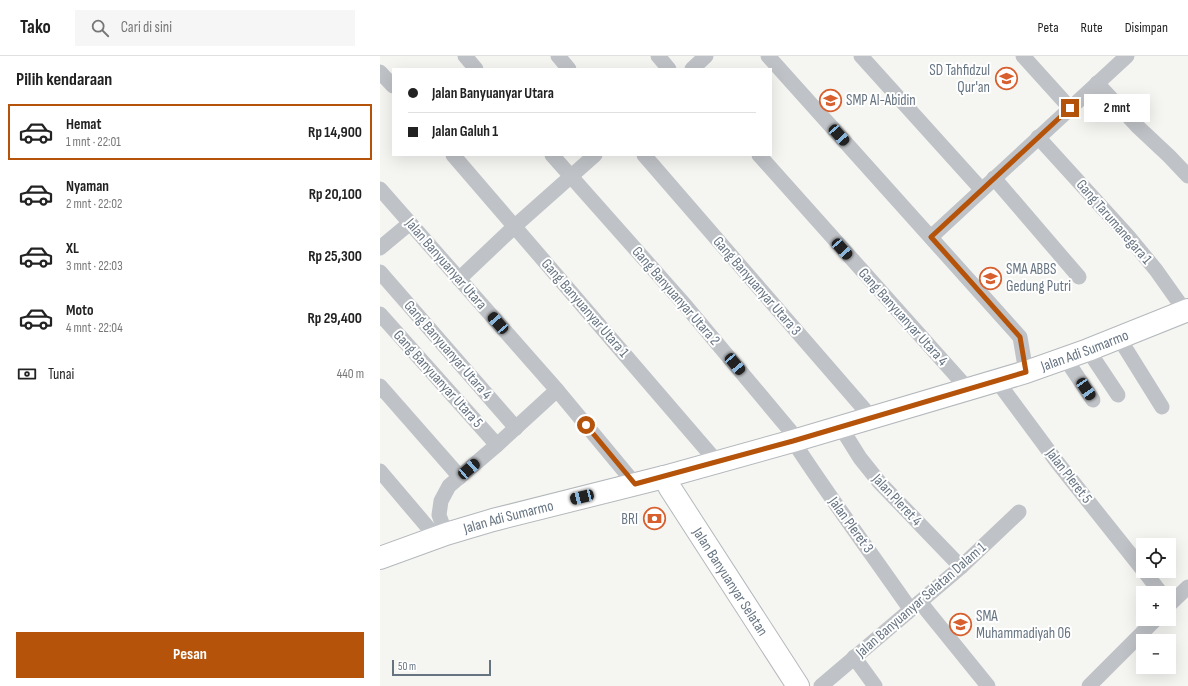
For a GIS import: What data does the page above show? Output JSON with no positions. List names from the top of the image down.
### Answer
{
  "streets": {
    "main road": ["Jalan Adi Sumarmo", "Jalan Banyuanyar Selatan"],
    "street": [
      "Gang Tarumanegara 1",
      "Jalan Banyuanyar Utara",
      "Gang Banyuanyar Utara 3",
      "Gang Banyuanyar Utara 2",
      "Gang Banyuanyar Utara 1",
      "Gang Banyuanyar Utara 4",
      "Gang Banyuanyar Utara 5",
      "Jalan Pleret 5",
      "Jalan Pleret 4",
      "Jalan Pleret 3",
      "Jalan Banyuanyar Selatan Dalam 1"
    ]
  },
  "crossings": [
    ["Gang Tarumanegara 1", "Jalan Adi Sumarmo"],
    ["Jalan Banyuanyar Utara", "Jalan Adi Sumarmo"],
    ["Gang Banyuanyar Utara 3", "Jalan Adi Sumarmo"],
    ["Gang Banyuanyar Utara 2", "Jalan Adi Sumarmo"],
    ["Gang Banyuanyar Utara 2", "Jalan Pleret 3"],
    ["Gang Banyuanyar Utara 1", "Jalan Adi Sumarmo"],
    ["Gang Banyuanyar Utara 4", "Jalan Adi Sumarmo"],
    ["Jalan Adi Sumarmo", "Jalan Pleret 5"],
    ["Jalan Adi Sumarmo", "Jalan Pleret 4"],
    ["Jalan Adi Sumarmo", "Jalan Pleret 3"],
    ["Jalan Adi Sumarmo", "Jalan Banyuanyar Selatan"],
    ["Jalan Pleret 4", "Jalan Banyuanyar Selatan Dalam 1"],
    ["Jalan Pleret 3", "Jalan Banyuanyar Selatan Dalam 1"]
  ],
  "places": {
    "school or university": [
      "SD Tahfidzul Qur'an",
      "SMP Al-Abidin",
      "SMA ABBS Gedung Putri",
      "SMA Muhammadiyah 06"
    ],
    "bank": ["BRI"]
  },
  "scale_bar": "50 m",
  "page": {
    "header": "Tako",
    "search": "Cari di sini",
    "nav": ["Peta", "Rute", "Disimpan"],
    "heading": "Pilih kendaraan",
    "banner": ["Jalan Banyuanyar Utara", "Jalan Galuh 1"],
    "bubble": "2 mnt",
    "list": [
      {
        "name": "Hemat",
        "note": "1 mnt · 22:01",
        "value": "Rp 14,900"
      },
      {
        "name": "Nyaman",
        "note": "2 mnt · 22:02",
        "value": "Rp 20,100"
      },
      {
        "name": "XL",
        "note": "3 mnt · 22:03",
        "value": "Rp 25,300"
      },
      {
        "name": "Moto",
        "note": "4 mnt · 22:04",
        "value": "Rp 29,400"
      }
    ],
    "pay": ["Tunai", "440 m"],
    "map_buttons": ["+", "−"],
    "buttons": "Pesan",
    "scale": "50 m"
  }
}
